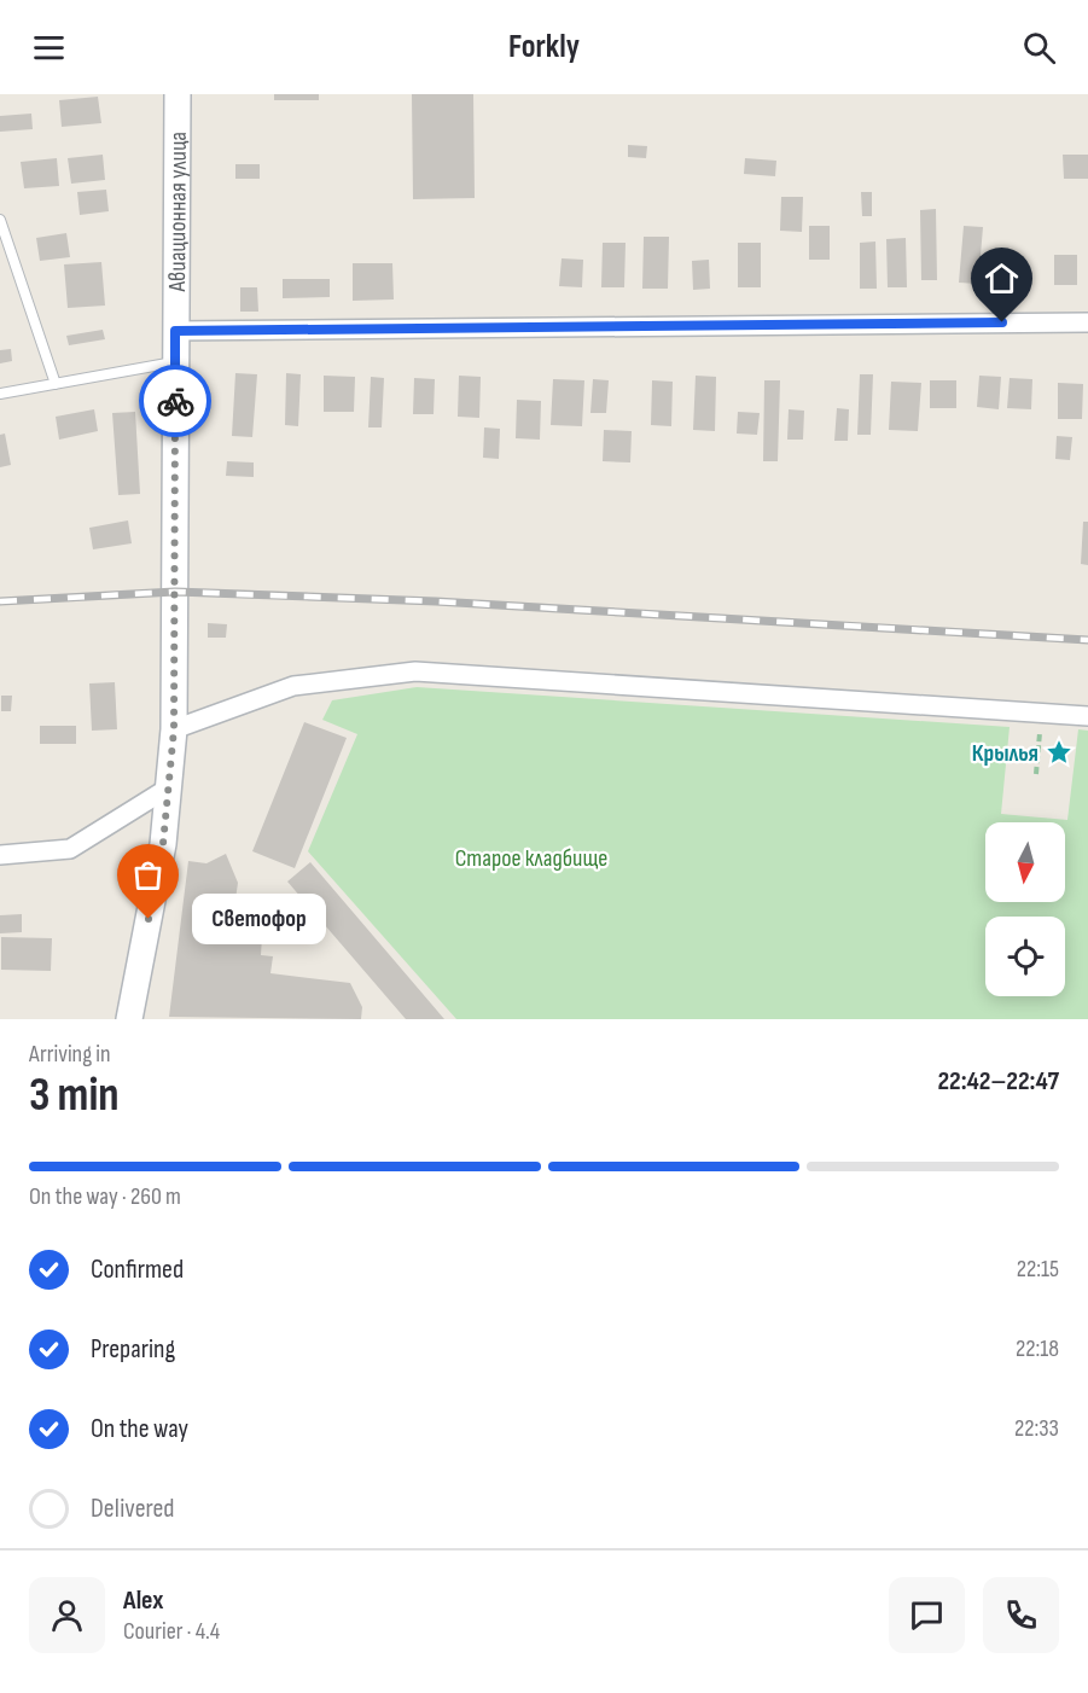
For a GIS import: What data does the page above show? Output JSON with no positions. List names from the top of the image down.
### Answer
{
  "streets": {
    "main road": ["Авиационная улица"]
  },
  "parks": ["Старое кладбище"],
  "places": {
    "place": ["Крылья"],
    "other": ["Светофор"]
  },
  "north": "bottom",
  "page": {
    "header": "Forkly",
    "bubble": "Светофор",
    "heading": ["3 min", "Arriving in", "22:42–22:47"],
    "panel": ["Alex", "Courier · 4.4"],
    "bar": "On the way · 260 m",
    "list": [
      ["Confirmed", "22:15"],
      ["Preparing", "22:18"],
      ["On the way", "22:33"],
      "Delivered"
    ]
  }
}
